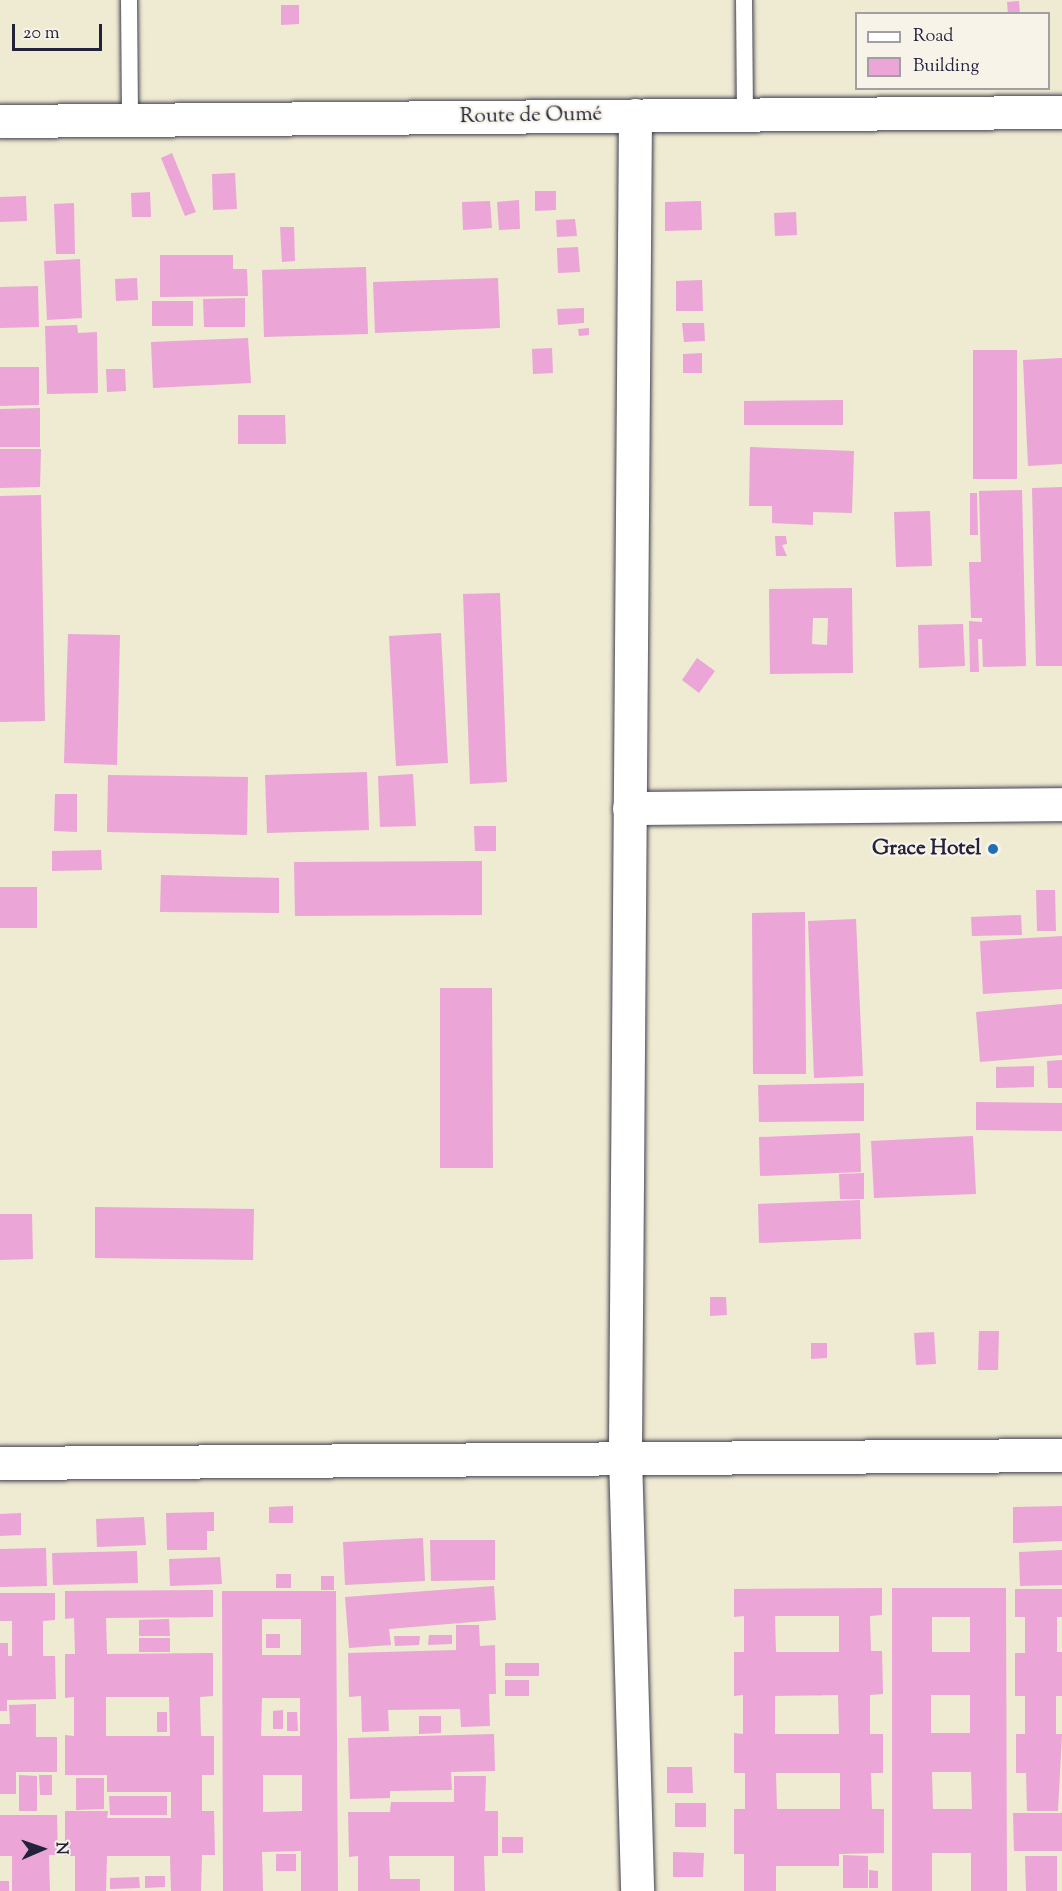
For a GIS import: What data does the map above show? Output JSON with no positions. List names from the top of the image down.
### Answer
{
  "streets": {
    "street": ["Route de Oumé"]
  },
  "places": ["Grace Hotel"],
  "legend": ["Road", "Building"],
  "scale_bar": "20 m",
  "north": "right"
}
